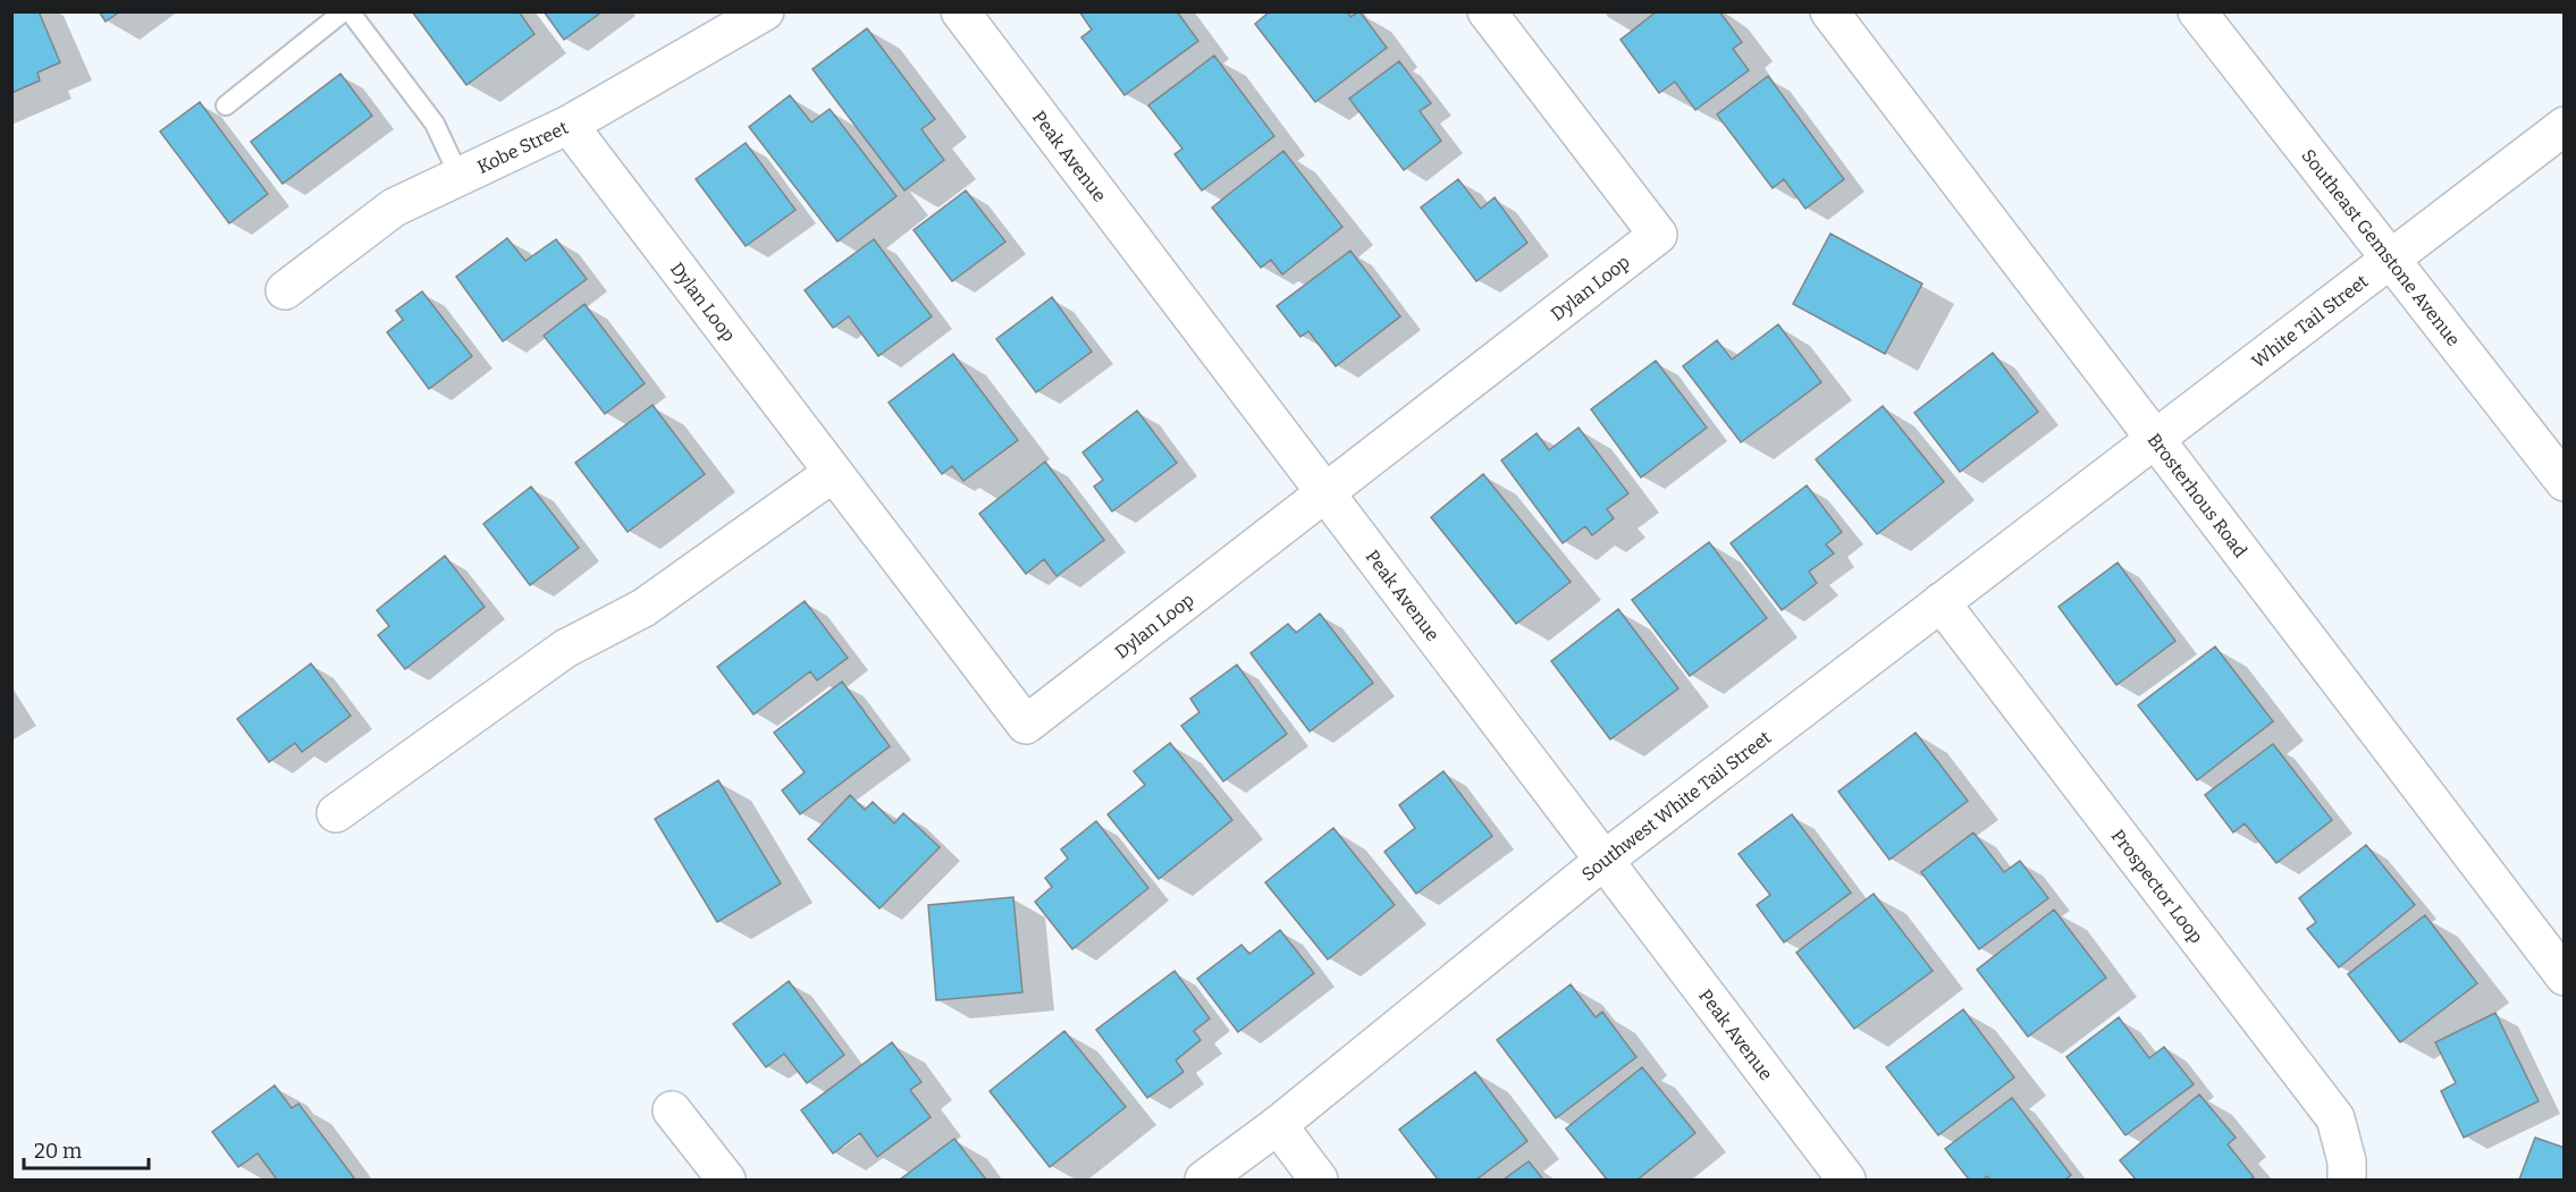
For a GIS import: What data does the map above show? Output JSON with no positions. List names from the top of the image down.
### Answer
{
  "streets": {
    "street": [
      "Kobe Street",
      "Peak Avenue",
      "Southeast Gemstone Avenue",
      "Dylan Loop",
      "White Tail Street",
      "Brosterhous Road",
      "Southwest White Tail Street",
      "Prospector Loop"
    ]
  },
  "crossings": [
    ["Kobe Street", "Dylan Loop"],
    ["Peak Avenue", "Dylan Loop"],
    ["Peak Avenue", "Southwest White Tail Street"],
    ["Southeast Gemstone Avenue", "White Tail Street"],
    ["White Tail Street", "Brosterhous Road"],
    ["White Tail Street", "Southwest White Tail Street"],
    ["Brosterhous Road", "Southwest White Tail Street"],
    ["Southwest White Tail Street", "Prospector Loop"]
  ],
  "scale_bar": "20 m"
}
